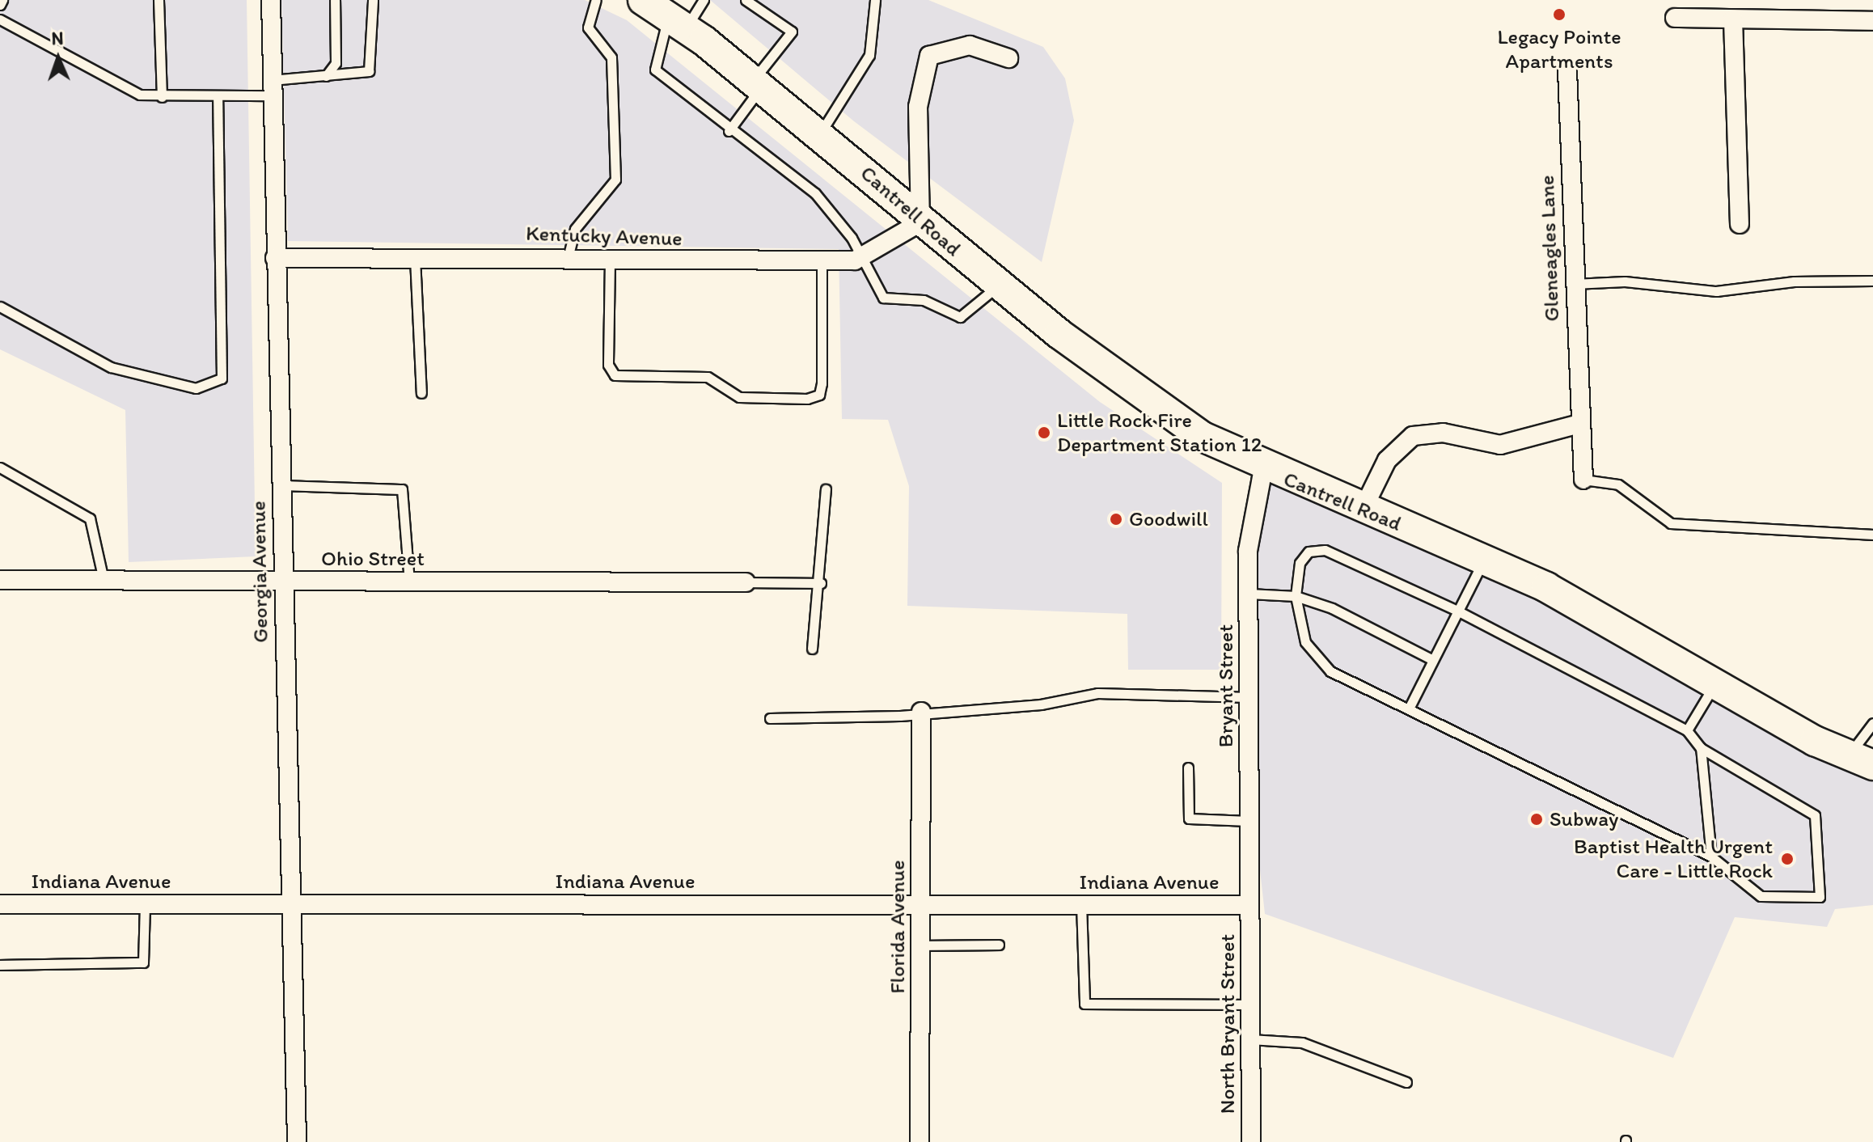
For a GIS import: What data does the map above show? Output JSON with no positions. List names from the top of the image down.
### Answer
{
  "streets": {
    "main road": ["Cantrell Road"],
    "street": [
      "Kentucky Avenue",
      "Gleneagles Lane",
      "Ohio Street",
      "Georgia Avenue",
      "Bryant Street",
      "Indiana Avenue",
      "Florida Avenue",
      "North Bryant Street"
    ]
  },
  "crossings": [
    ["Cantrell Road", "Kentucky Avenue"],
    ["Cantrell Road", "Bryant Street"],
    ["Kentucky Avenue", "Georgia Avenue"],
    ["Ohio Street", "Georgia Avenue"],
    ["Georgia Avenue", "Indiana Avenue"],
    ["Bryant Street", "Indiana Avenue"],
    ["Bryant Street", "North Bryant Street"],
    ["Indiana Avenue", "Florida Avenue"],
    ["Indiana Avenue", "North Bryant Street"]
  ],
  "places": [
    "Legacy Pointe Apartments",
    "Little Rock Fire Department Station 12",
    "Goodwill",
    "Subway",
    "Baptist Health Urgent Care - Little Rock"
  ],
  "north": "top"
}
